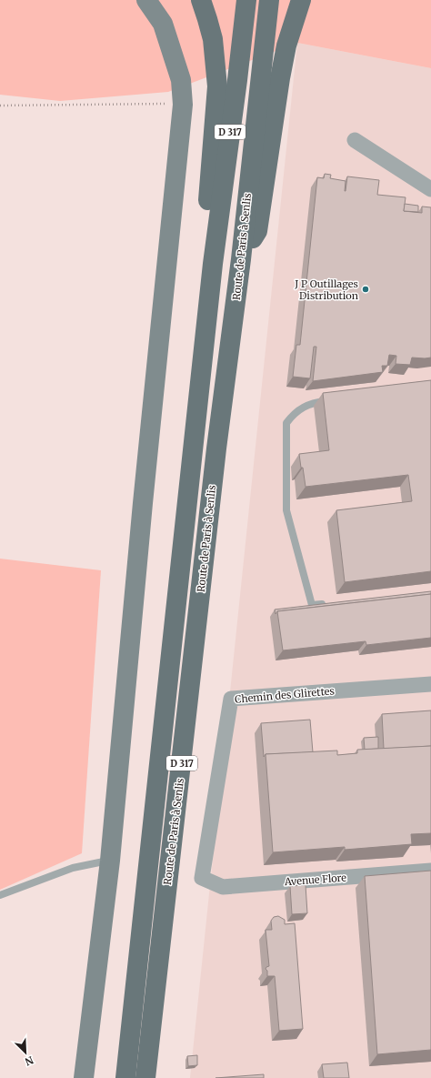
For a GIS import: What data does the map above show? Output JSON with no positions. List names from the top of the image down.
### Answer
{
  "streets": {
    "main road": ["D 317", "Route de Paris à Senlis"],
    "street": ["Chemin des Glirettes", "Avenue Flore"]
  },
  "crossings": [
    ["Chemin des Glirettes", "Avenue Flore"]
  ],
  "places": ["J P Outillages Distribution"],
  "north": "bottom right"
}
